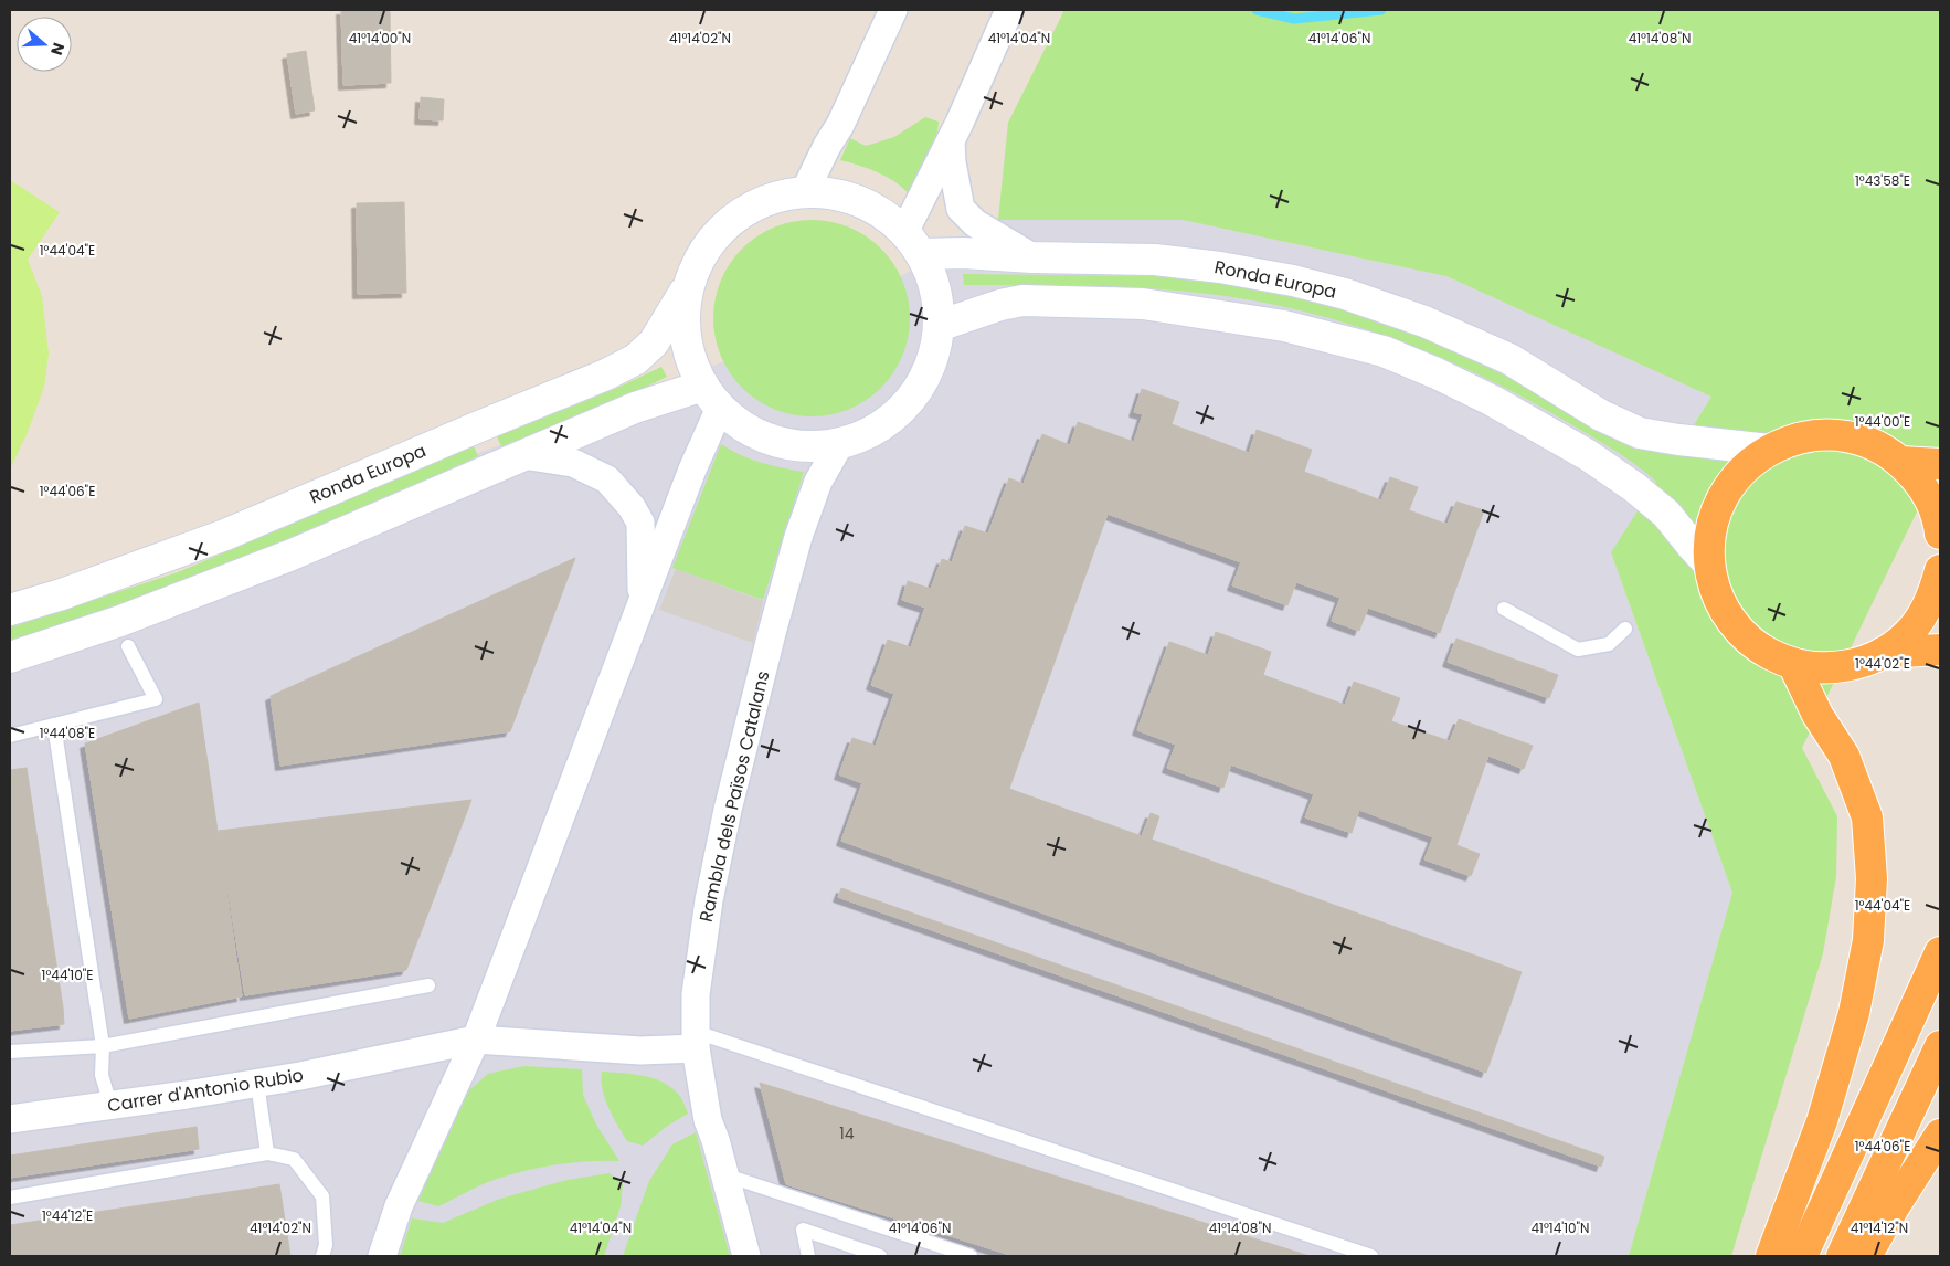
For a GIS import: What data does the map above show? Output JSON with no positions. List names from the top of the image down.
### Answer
{
  "streets": {
    "street": ["Ronda Europa", "Rambla dels Països Catalans", "Carrer d'Antonio Rubio"]
  },
  "crossings": [
    ["Ronda Europa", "Rambla dels Països Catalans"],
    ["Rambla dels Països Catalans", "Carrer d'Antonio Rubio"]
  ],
  "house_numbers": ["14"],
  "north": "right",
  "coordinates": [
    "41°14'02\"N",
    "41°14'04\"N",
    "41°14'06\"N",
    "41°14'08\"N",
    "41°14'00\"N",
    "1°43'58\"E",
    "1°44'04\"E",
    "1°44'00\"E",
    "1°44'06\"E",
    "1°44'02\"E",
    "1°44'08\"E",
    "1°44'10\"E",
    "1°44'12\"E",
    "41°14'10\"N",
    "41°14'12\"N"
  ]
}
